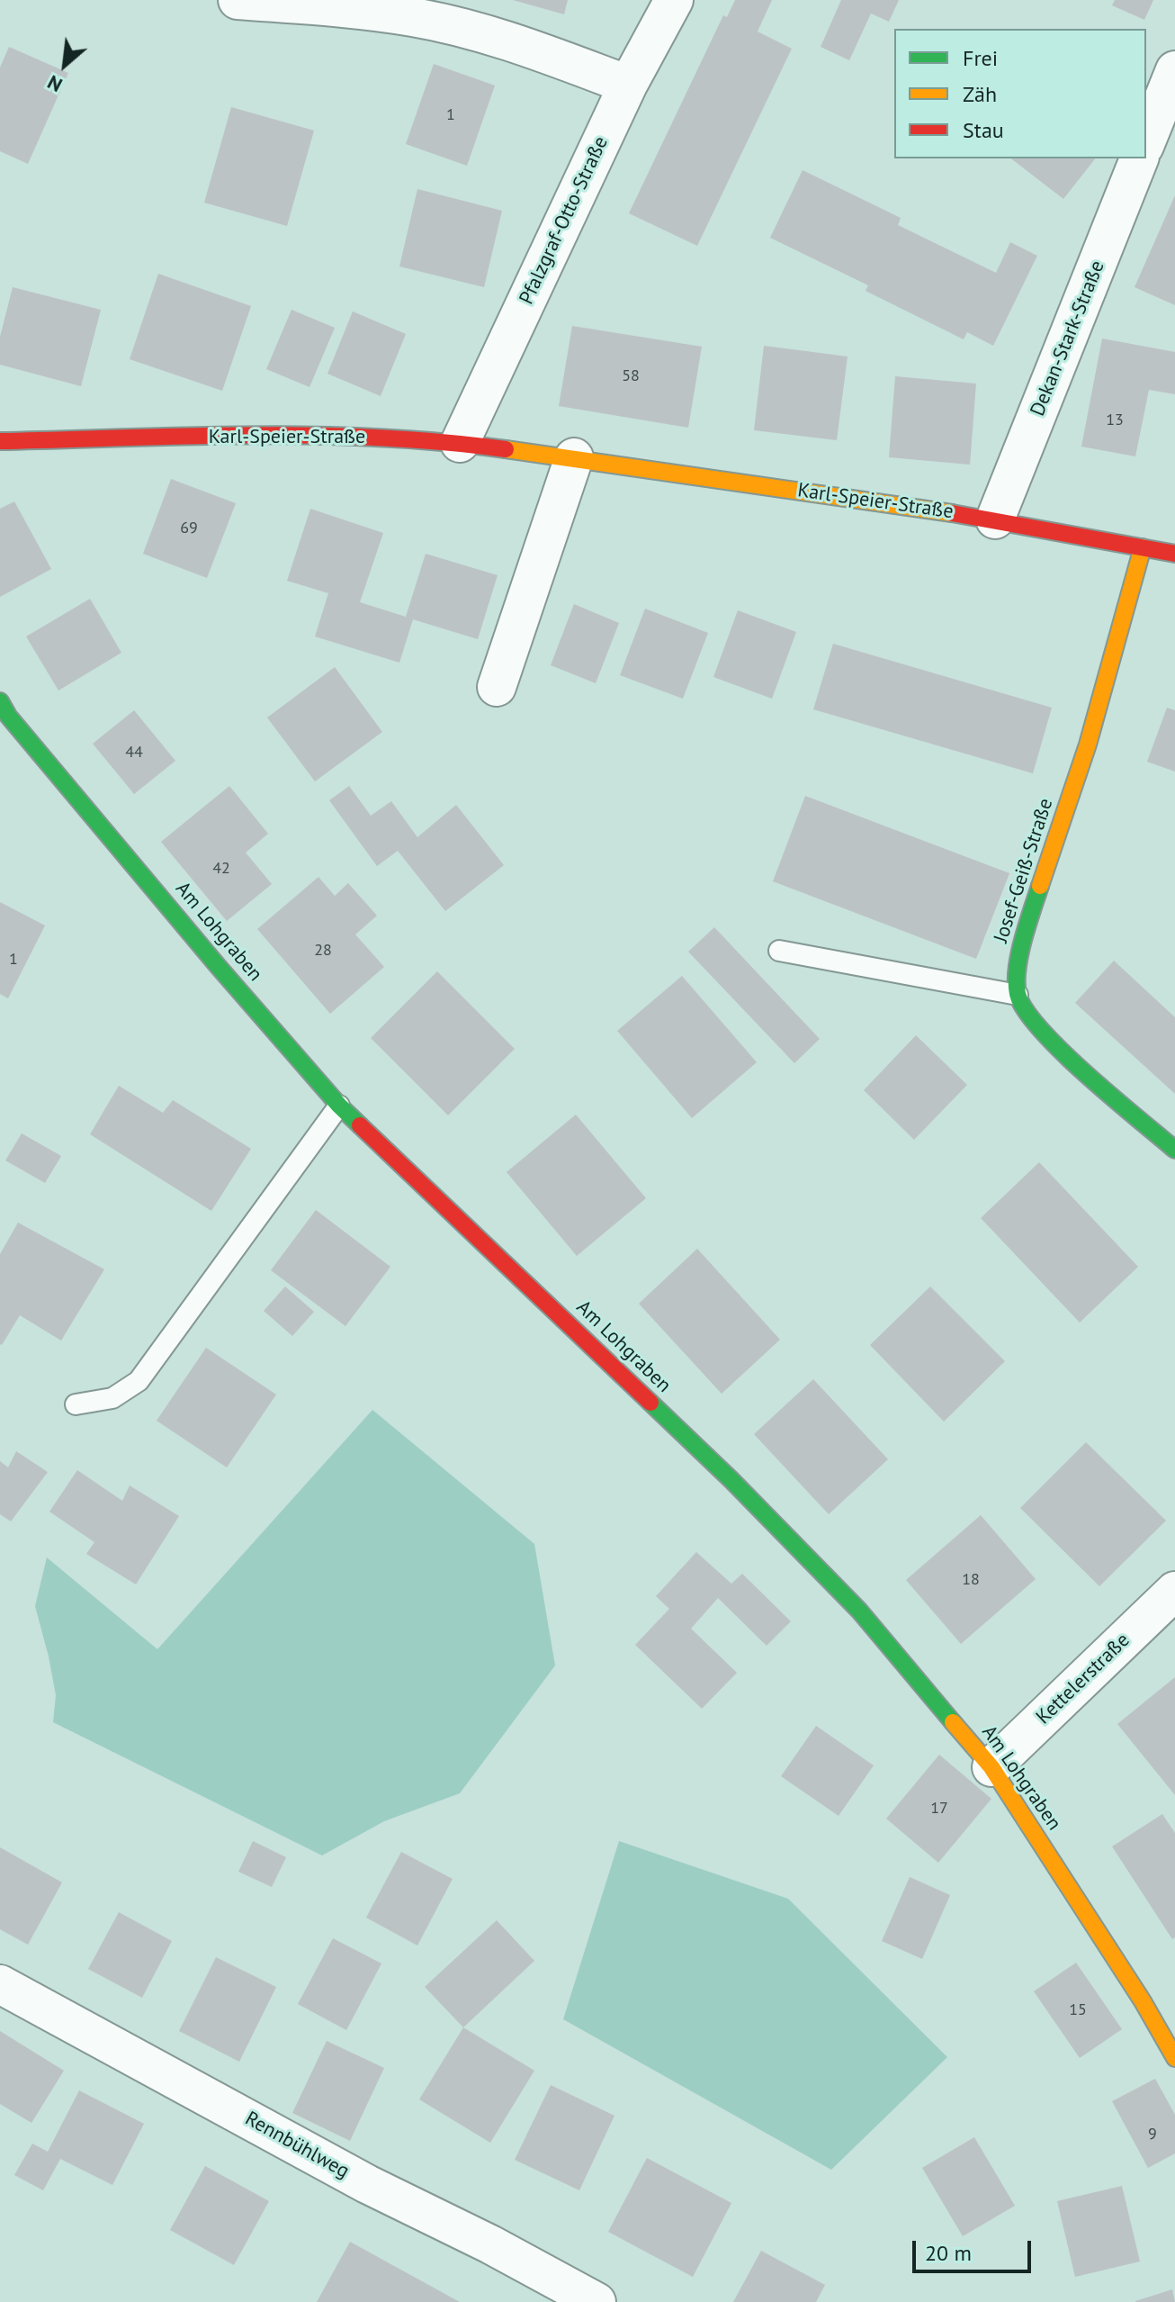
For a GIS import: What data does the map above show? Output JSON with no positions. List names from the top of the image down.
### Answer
{
  "streets": {
    "street": [
      "Pfalzgraf-Otto-Straße",
      "Dekan-Stark-Straße",
      "Karl-Speier-Straße",
      "Josef-Geiß-Straße",
      "Am Lohgraben",
      "Kettelerstraße",
      "Rennbühlweg"
    ]
  },
  "crossings": [
    ["Pfalzgraf-Otto-Straße", "Karl-Speier-Straße"],
    ["Dekan-Stark-Straße", "Karl-Speier-Straße"],
    ["Karl-Speier-Straße", "Josef-Geiß-Straße"],
    ["Am Lohgraben", "Kettelerstraße"]
  ],
  "house_numbers": [
    "1",
    "58",
    "13",
    "69",
    "44",
    "42",
    "28",
    "1",
    "18",
    "17",
    "15",
    "9"
  ],
  "legend": ["Frei", "Zäh", "Stau"],
  "scale_bar": "20 m",
  "north": "bottom left"
}
